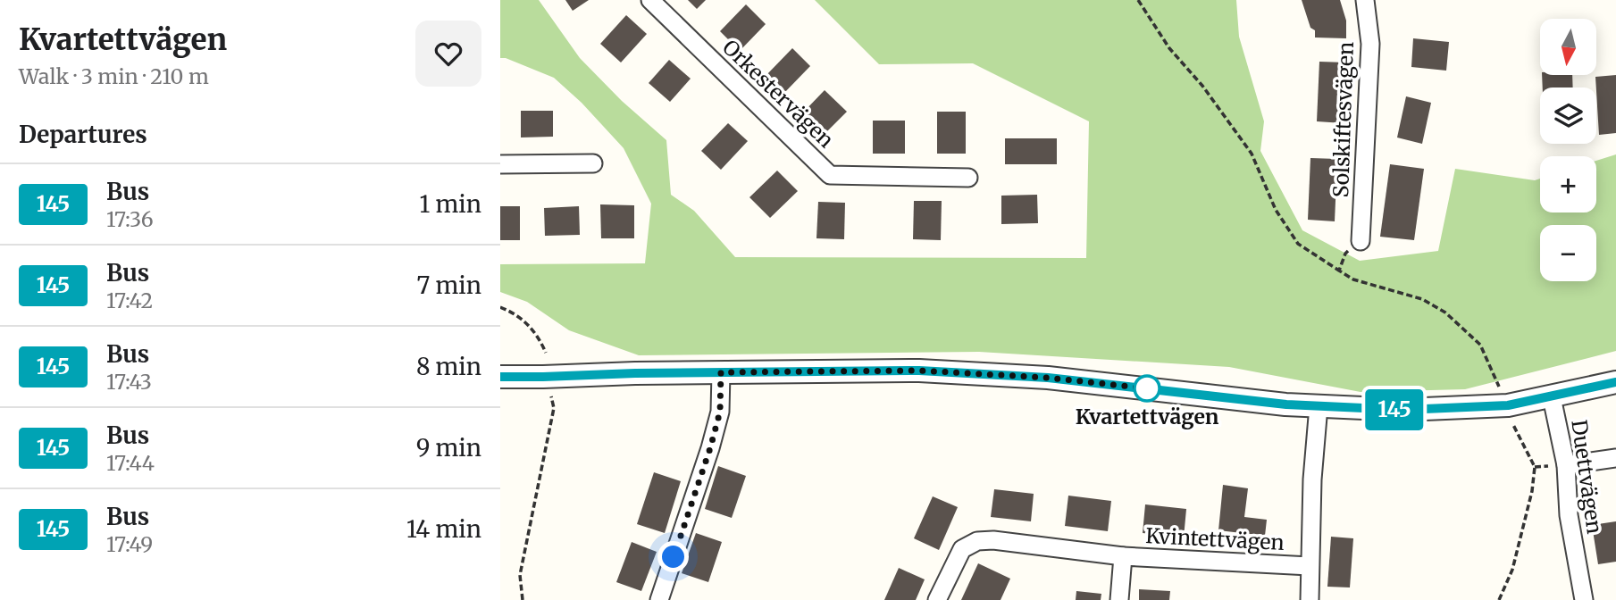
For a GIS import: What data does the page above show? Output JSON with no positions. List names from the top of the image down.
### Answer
{
  "streets": {
    "street": [
      "Orkestervägen",
      "Solskiftesvägen",
      "Duettvägen",
      "Kvintettvägen"
    ]
  },
  "places": ["Kvartettvägen"],
  "lines": ["bus line 145"],
  "north": "bottom",
  "page": {
    "heading": [
      ["Kvartettvägen", "Walk · 3 min · 210 m"],
      "Departures"
    ],
    "on_map": "145",
    "map_buttons": ["+", "−"],
    "list": [
      {
        "mark": "145",
        "name": "Bus",
        "note": "17:36",
        "value": "1 min"
      },
      {
        "mark": "145",
        "name": "Bus",
        "note": "17:42",
        "value": "7 min"
      },
      {
        "mark": "145",
        "name": "Bus",
        "note": "17:43",
        "value": "8 min"
      },
      {
        "mark": "145",
        "name": "Bus",
        "note": "17:44",
        "value": "9 min"
      },
      {
        "mark": "145",
        "name": "Bus",
        "note": "17:49",
        "value": "14 min"
      }
    ]
  }
}
